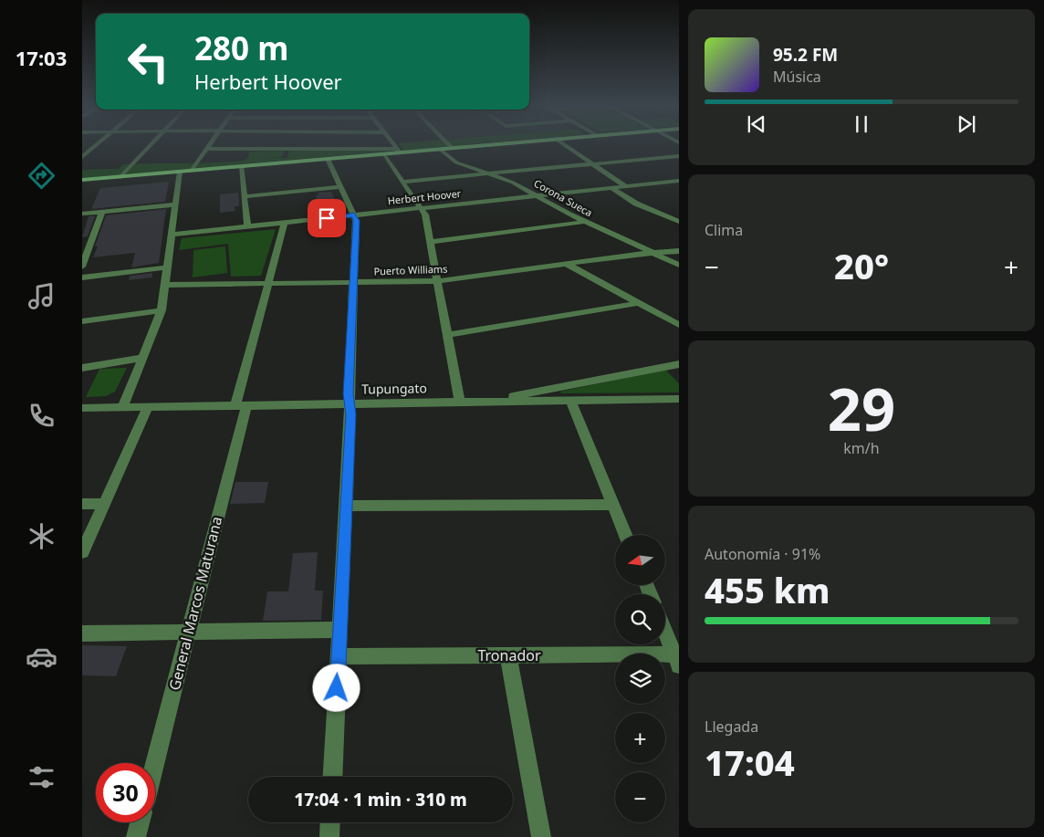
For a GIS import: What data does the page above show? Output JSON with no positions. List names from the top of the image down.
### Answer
{
  "streets": {
    "street": [
      "Herbert Hoover",
      "Corona Sueca",
      "Puerto Williams",
      "Tupungato",
      "General Marcos Maturana",
      "Tronador"
    ]
  },
  "crossings": [
    ["Herbert Hoover", "Corona Sueca"],
    ["Herbert Hoover", "General Marcos Maturana"],
    ["Corona Sueca", "Puerto Williams"],
    ["Puerto Williams", "General Marcos Maturana"],
    ["Tupungato", "General Marcos Maturana"]
  ],
  "north": "left",
  "page": {
    "tabs": "17:03",
    "turn": ["280 m", "Herbert Hoover"],
    "song": ["95.2 FM", "Música"],
    "tile": [
      "Clima",
      ["29", "km/h"],
      ["Autonomía · 91%", "455 km"],
      ["Llegada", "17:04"]
    ],
    "heat": ["−", "20°", "+"],
    "map_buttons": ["+", "−"],
    "limit": "30",
    "trip": "17:04 · 1 min · 310 m"
  }
}
